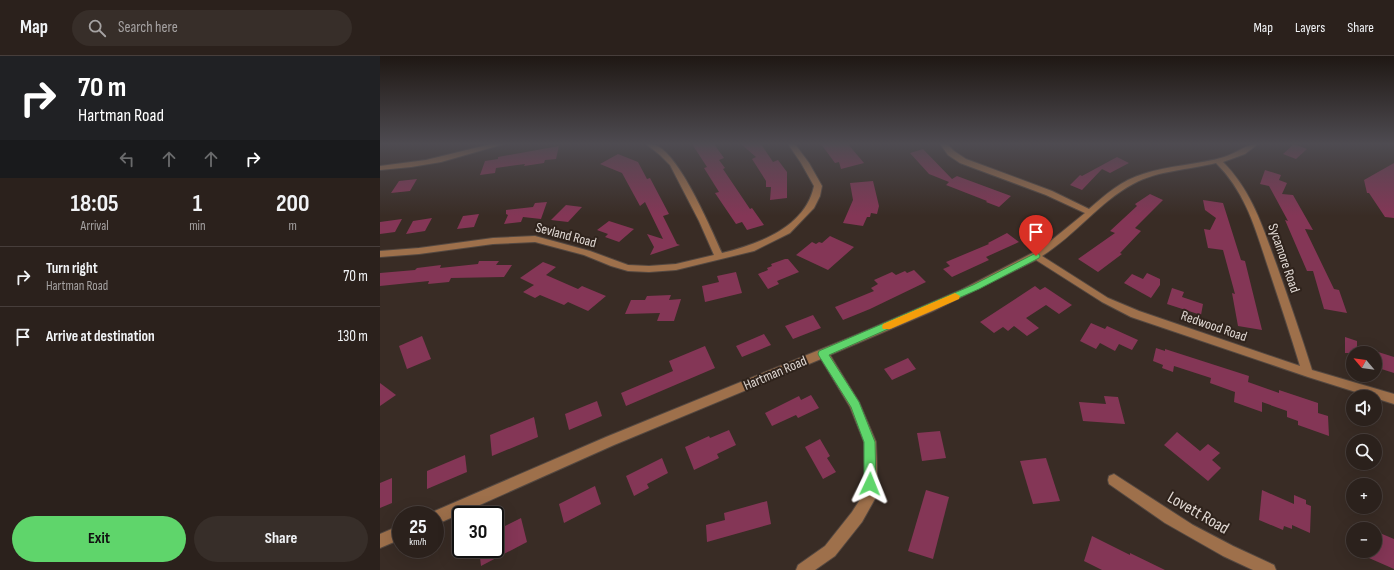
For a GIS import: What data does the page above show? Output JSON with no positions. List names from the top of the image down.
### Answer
{
  "streets": {
    "street": [
      "Sevland Road",
      "Sycamore Road",
      "Redwood Road",
      "Hartman Road",
      "Lovett Road"
    ]
  },
  "crossings": [
    ["Sycamore Road", "Redwood Road"],
    ["Redwood Road", "Hartman Road"]
  ],
  "north": "top left",
  "page": {
    "header": "Map",
    "search": "Search here",
    "nav": ["Map", "Layers", "Share"],
    "turn": ["70 m", "Hartman Road"],
    "eta": [
      "18:05",
      "Arrival",
      "1",
      "min",
      "200",
      "m"
    ],
    "list": [
      {
        "name": "Turn right",
        "note": "Hartman Road",
        "value": "70 m"
      },
      {
        "name": "Arrive at destination",
        "value": "130 m"
      }
    ],
    "map_buttons": ["+", "−"],
    "speed": "25 km/h",
    "limit": "30",
    "buttons": ["Exit", "Share"]
  }
}
